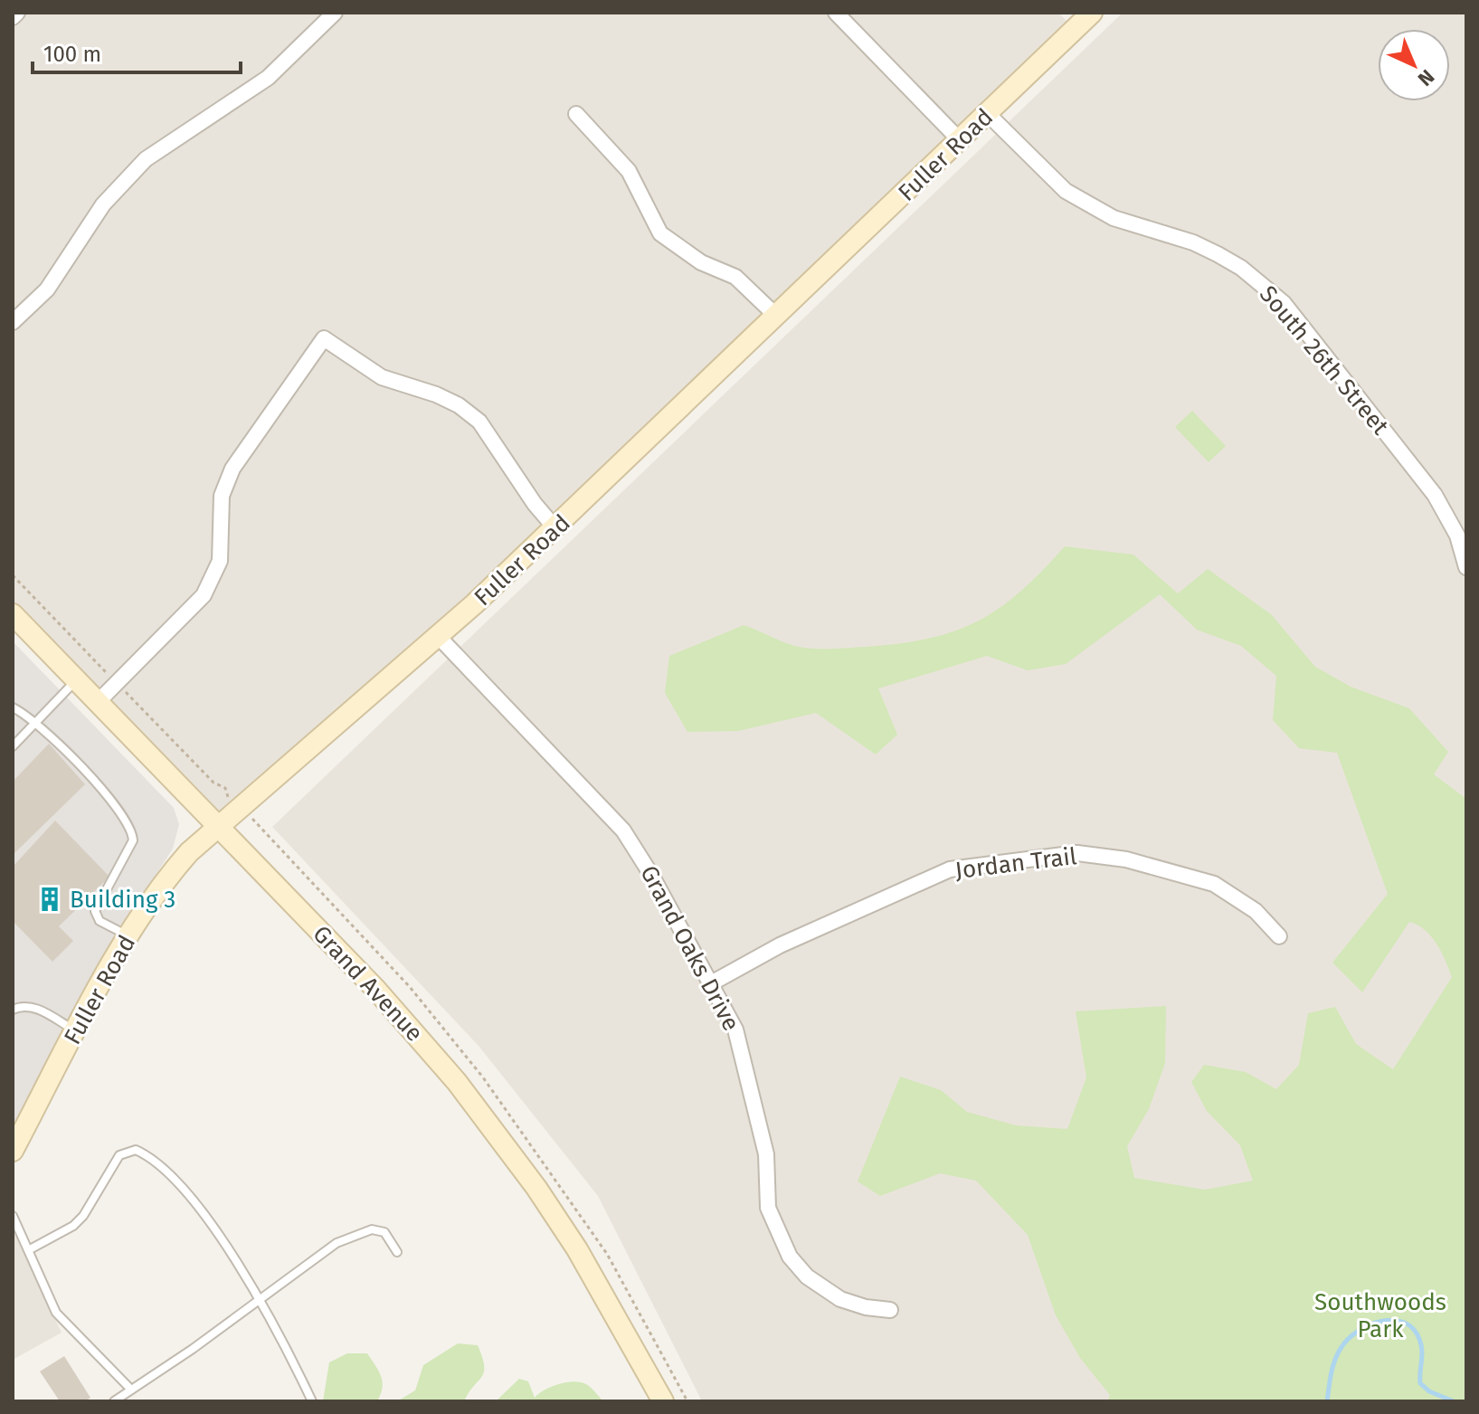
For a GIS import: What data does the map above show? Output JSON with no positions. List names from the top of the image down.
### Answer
{
  "streets": {
    "street": [
      "Fuller Road",
      "South 26th Street",
      "Jordan Trail",
      "Grand Oaks Drive",
      "Grand Avenue"
    ]
  },
  "crossings": [
    ["Fuller Road", "South 26th Street"],
    ["Fuller Road", "Grand Oaks Drive"],
    ["Fuller Road", "Grand Avenue"],
    ["Jordan Trail", "Grand Oaks Drive"]
  ],
  "parks": ["Southwoods Park"],
  "places": {
    "building": ["Building 3"]
  },
  "scale_bar": "100 m",
  "north": "bottom right"
}
